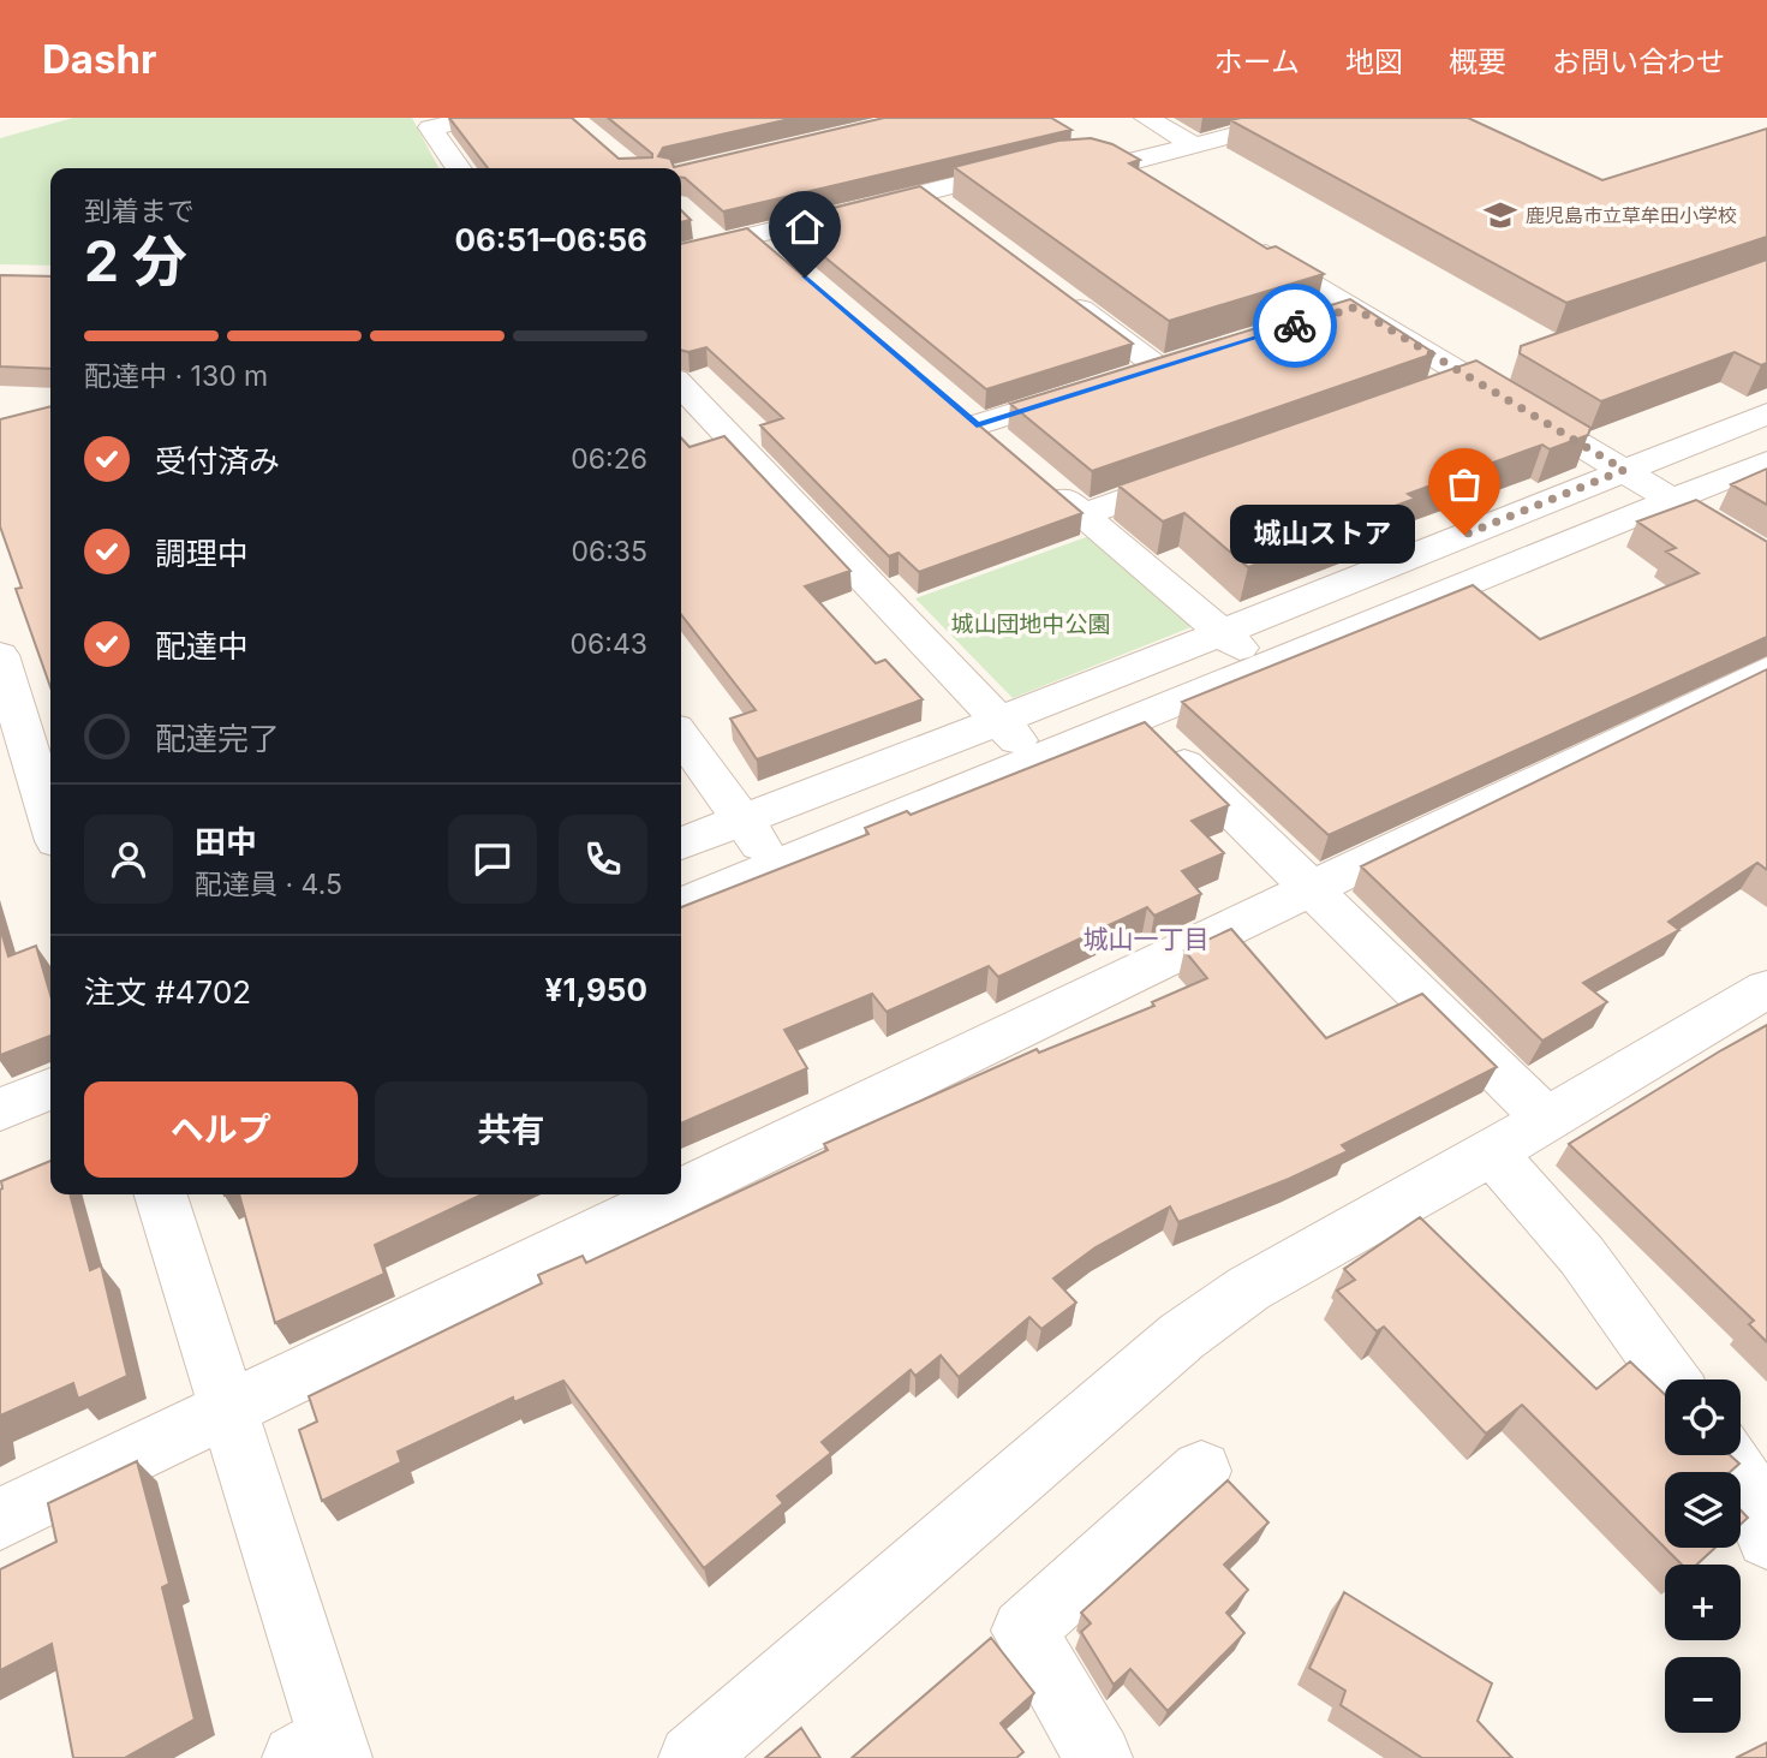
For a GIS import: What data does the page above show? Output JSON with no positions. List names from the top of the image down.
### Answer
{
  "districts": ["城山一丁目"],
  "parks": ["城山団地中公園"],
  "places": {
    "school or university": ["鹿児島市立草牟田小学校"],
    "other": ["城山ストア"]
  },
  "page": {
    "header": "Dashr",
    "nav": [
      "ホーム",
      "地図",
      "概要",
      "お問い合わせ"
    ],
    "heading": ["2 分", "到着まで", "06:51–06:56"],
    "panel": [
      "田中",
      "配達員 · 4.5",
      "注文 #4702",
      "¥1,950"
    ],
    "bar": "配達中 · 130 m",
    "list": [
      ["受付済み", "06:26"],
      ["調理中", "06:35"],
      ["配達中", "06:43"],
      "配達完了"
    ],
    "bubble": "城山ストア",
    "buttons": ["ヘルプ", "共有"],
    "map_buttons": ["+", "−"]
  }
}
